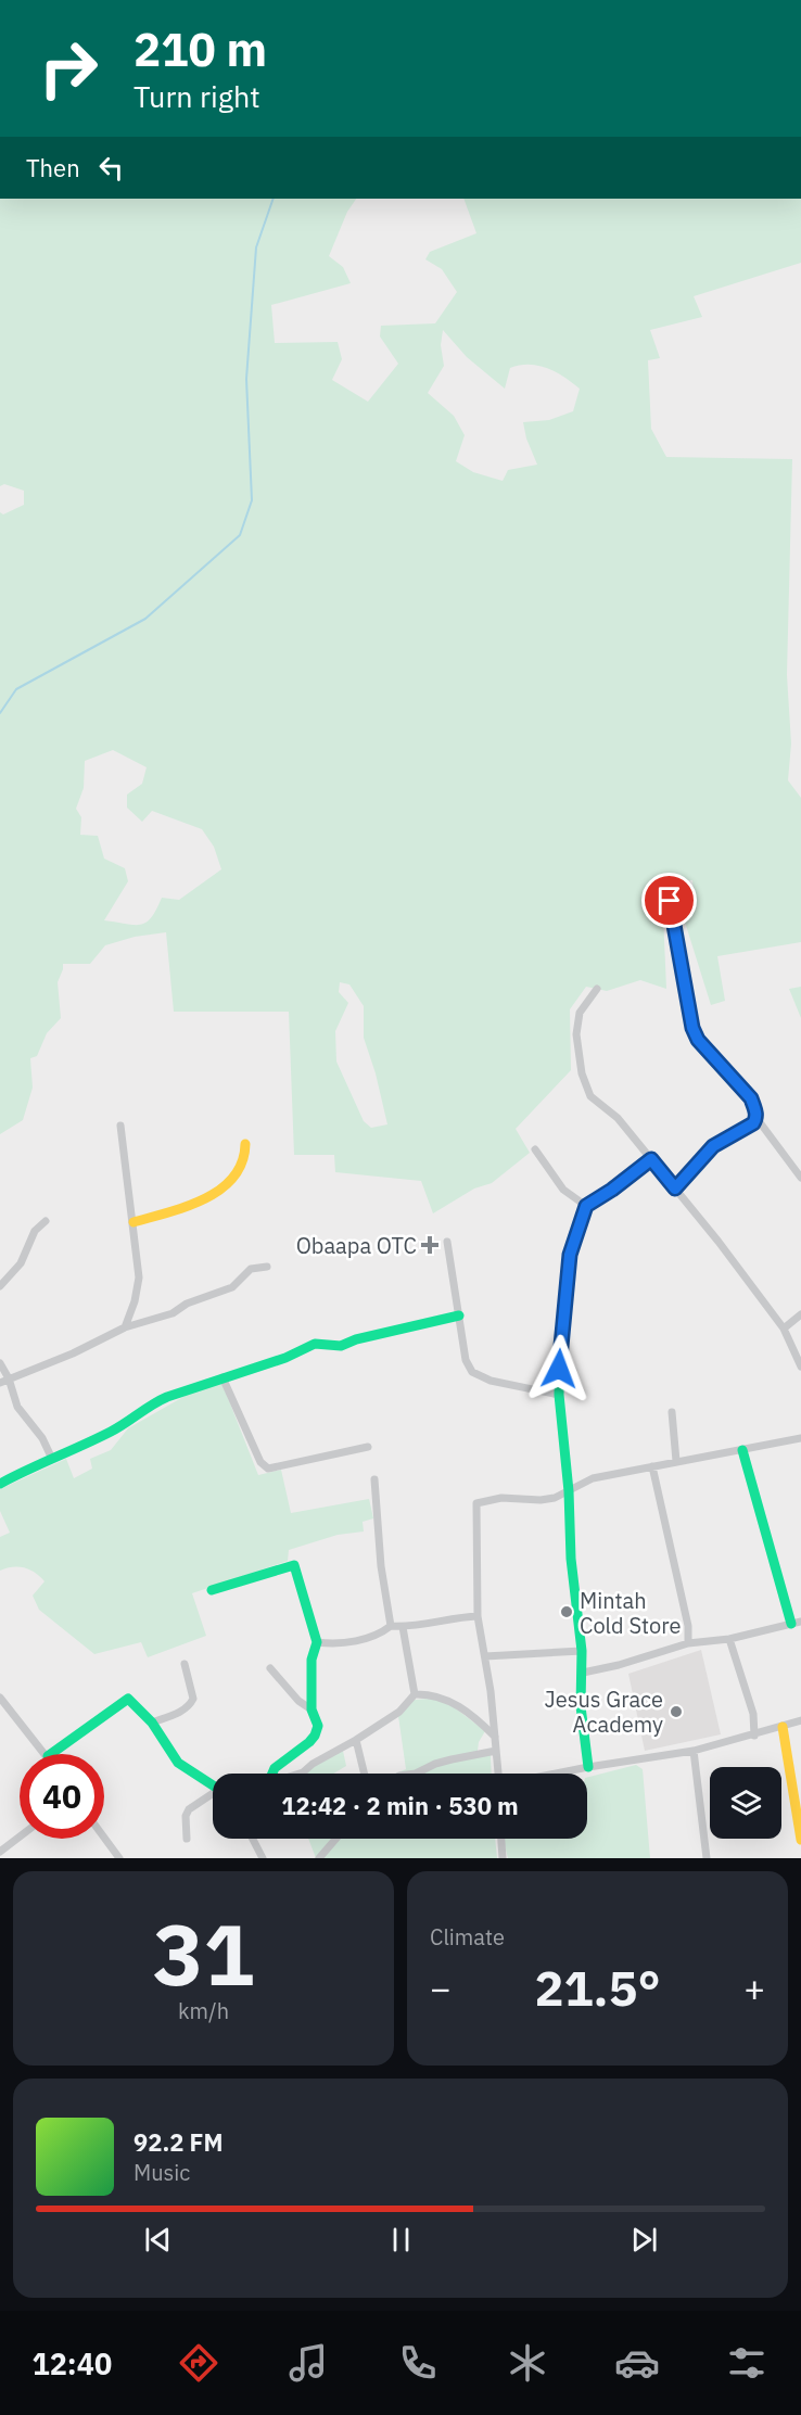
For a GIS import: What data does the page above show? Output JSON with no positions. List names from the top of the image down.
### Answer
{
  "places": {
    "health": ["Obaapa OTC"],
    "other": ["Mintah Cold Store", "Jesus Grace Academy"]
  },
  "page": {
    "turn": ["210 m", "Turn right"],
    "then": "Then",
    "limit": "40",
    "trip": "12:42 · 2 min · 530 m",
    "tile": [
      ["31", "km/h"],
      "Climate"
    ],
    "heat": ["−", "21.5°", "+"],
    "song": ["92.2 FM", "Music"],
    "tabs": "12:40"
  }
}
